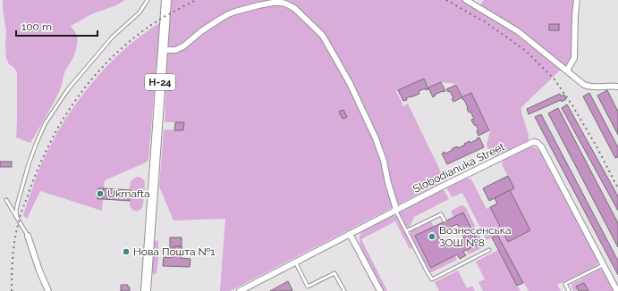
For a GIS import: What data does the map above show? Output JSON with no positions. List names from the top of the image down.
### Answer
{
  "streets": {
    "main road": ["Н-24"],
    "street": ["Slobodianuka Street"]
  },
  "places": ["Ukrnafta", "Вознесенська ЗОШ №8", "Нова Пошта №1"],
  "scale_bar": "100 m"
}
